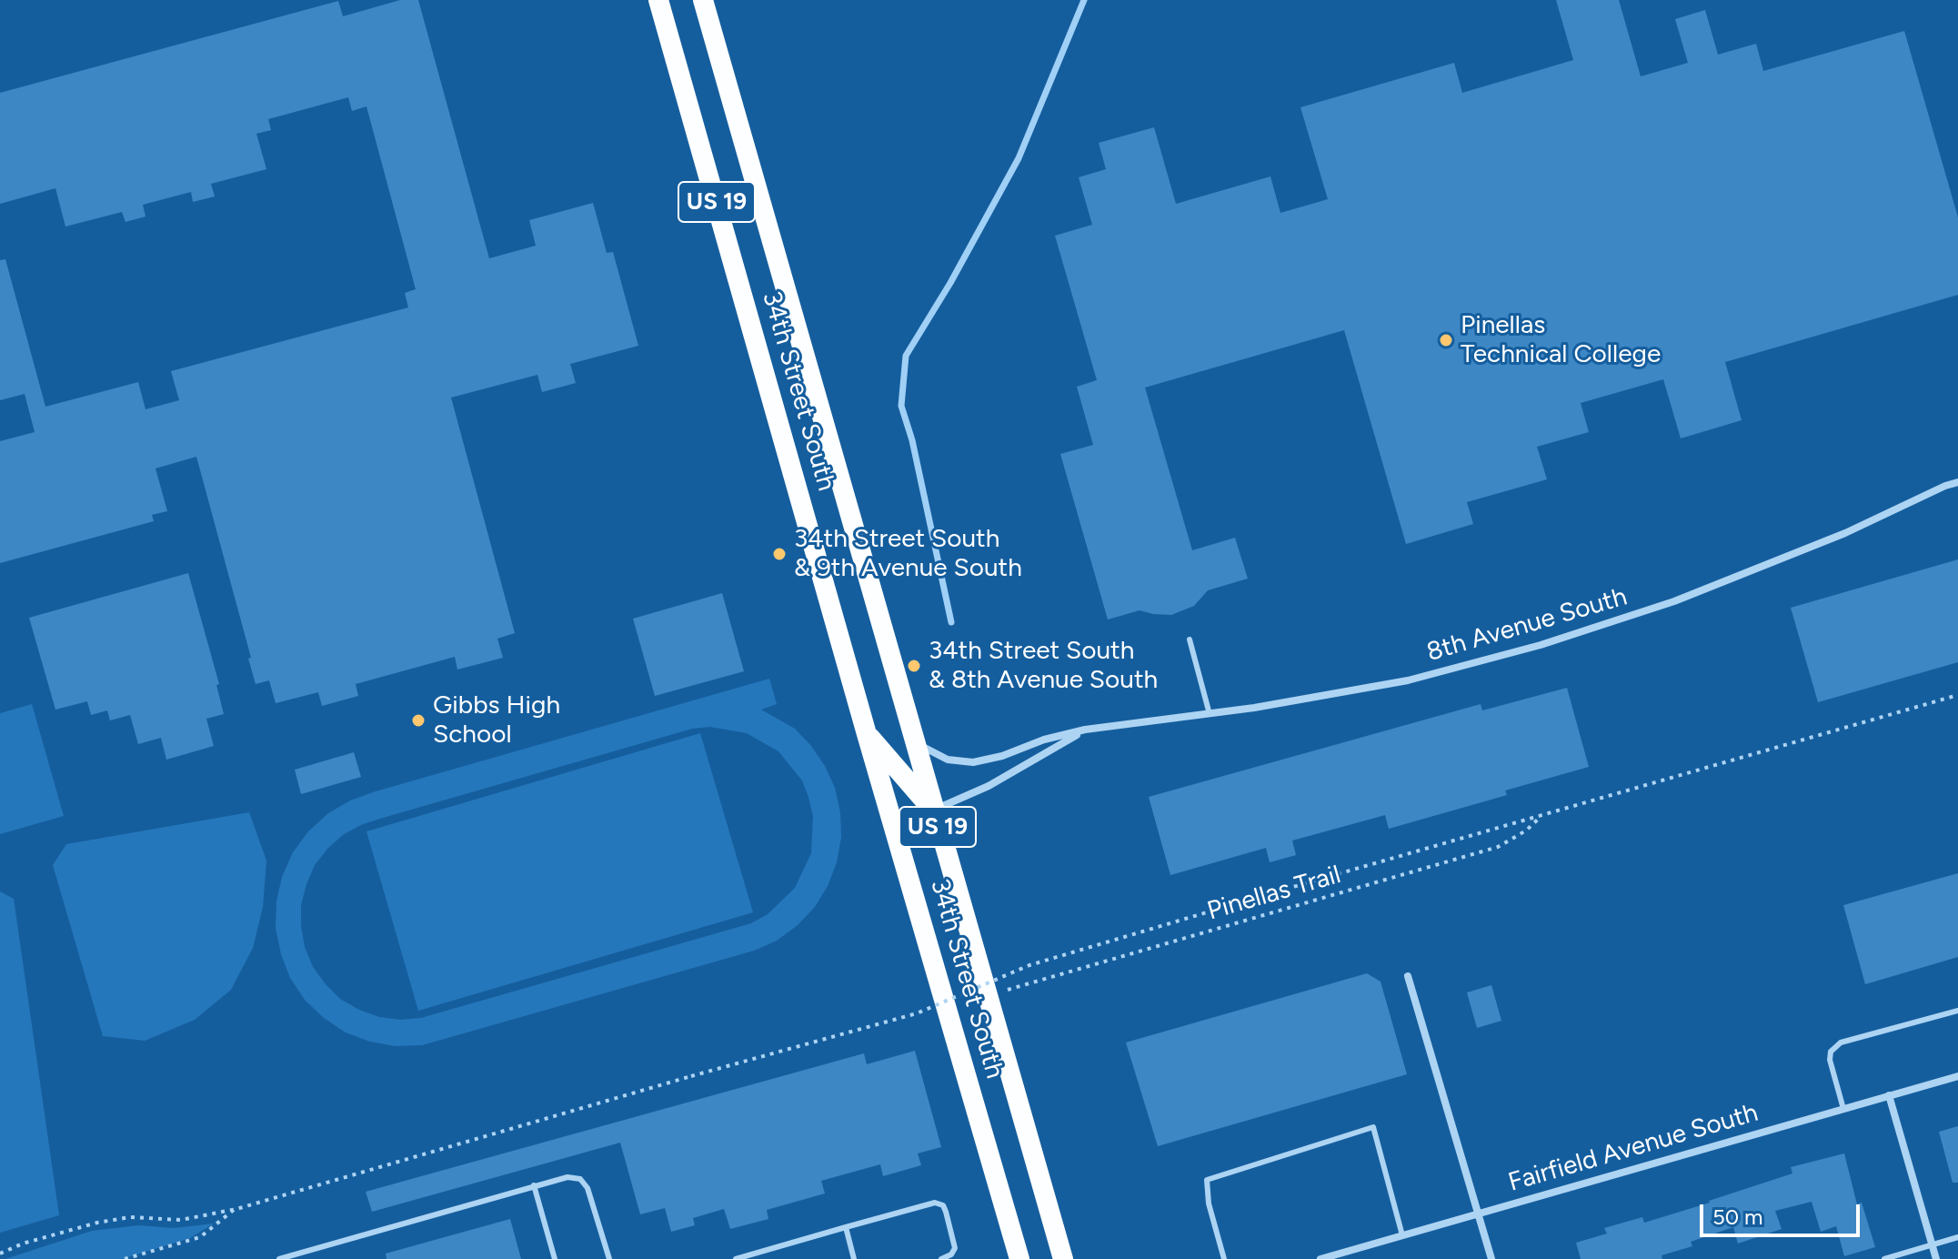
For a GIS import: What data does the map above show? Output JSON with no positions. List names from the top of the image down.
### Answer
{
  "streets": {
    "highway": ["US 19", "34th Street South"],
    "street": ["8th Avenue South", "Fairfield Avenue South"],
    "path": ["Pinellas Trail"]
  },
  "crossings": [
    ["34th Street South", "8th Avenue South"]
  ],
  "places": [
    "Pinellas Technical College",
    "34th Street South & 9th Avenue South",
    "34th Street South & 8th Avenue South",
    "Gibbs High School"
  ],
  "scale_bar": "50 m"
}
